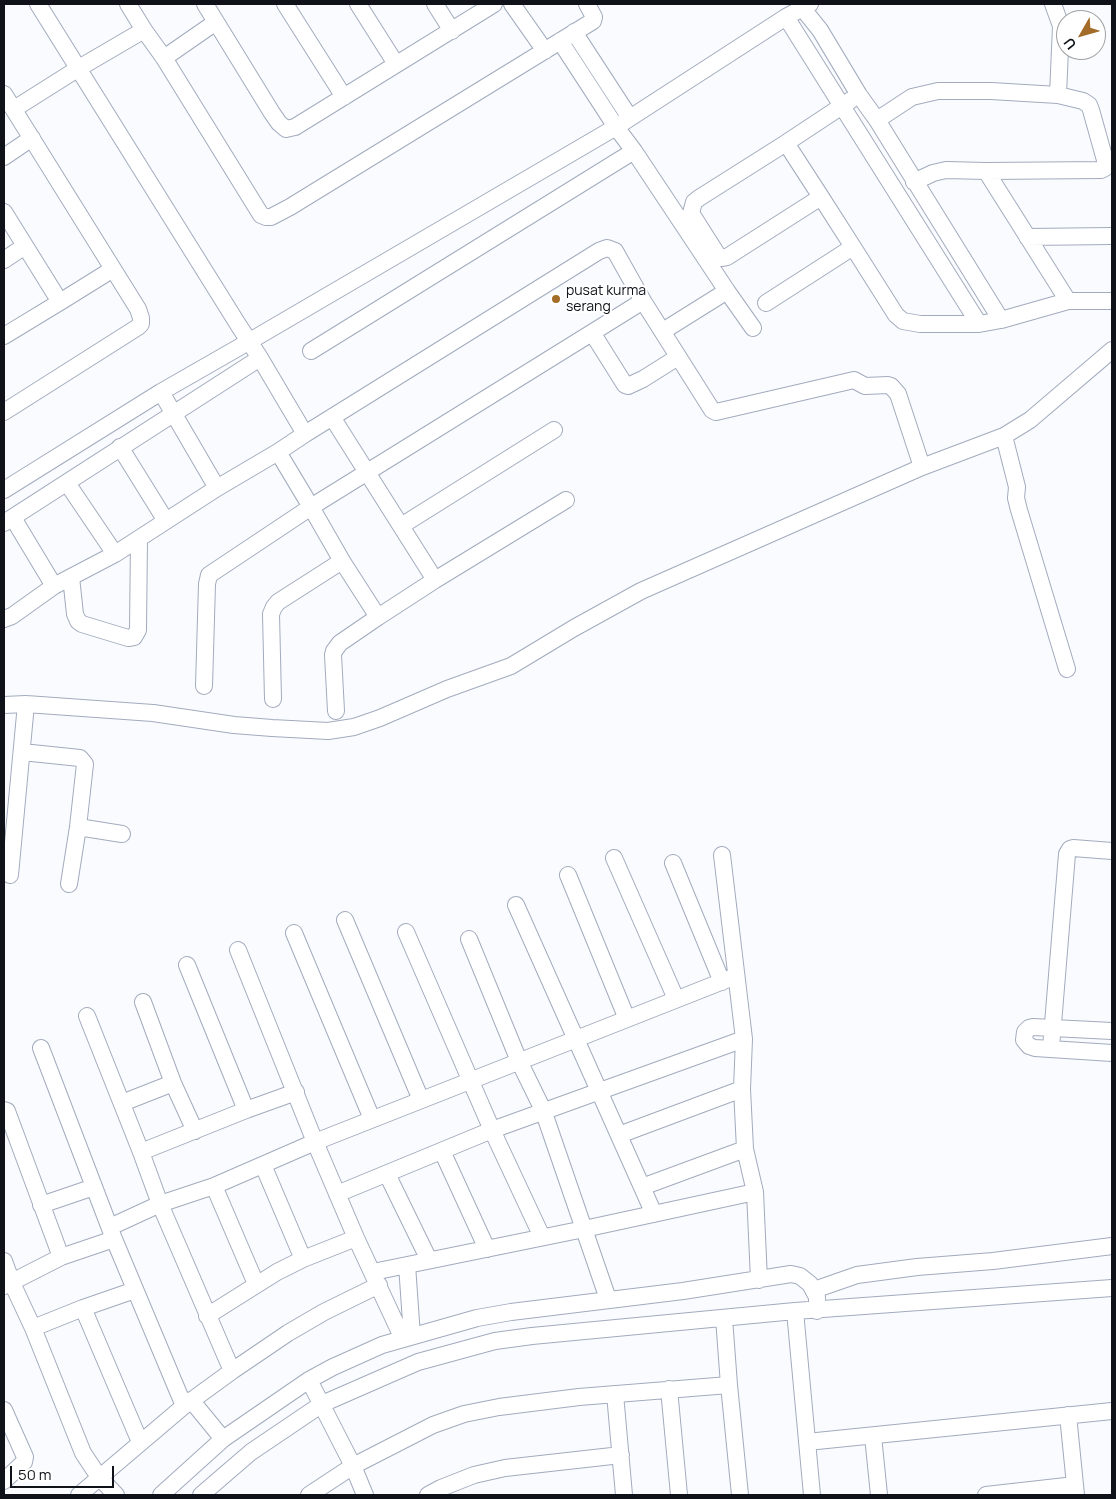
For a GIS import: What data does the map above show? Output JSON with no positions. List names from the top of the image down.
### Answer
{
  "places": ["pusat kurma serang"],
  "scale_bar": "50 m",
  "north": "bottom left"
}
